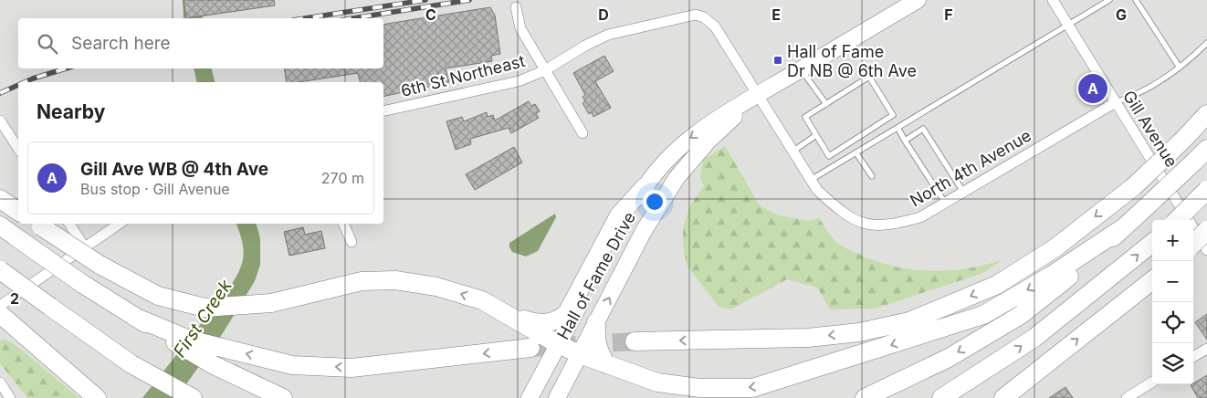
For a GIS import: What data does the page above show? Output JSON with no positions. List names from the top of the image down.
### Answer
{
  "streets": {
    "main road": ["Hall of Fame Drive"],
    "street": ["6th St Northeast", "Gill Avenue", "North 4th Avenue"]
  },
  "crossings": [
    ["6th St Northeast", "North 4th Avenue"],
    ["Gill Avenue", "North 4th Avenue"],
    ["North 4th Avenue", "Hall of Fame Drive"]
  ],
  "water": ["First Creek"],
  "places": {
    "transit": ["Hall of Fame Dr NB @ 6th Ave"]
  },
  "page": {
    "search": "Search here",
    "pins": "A",
    "heading": "Nearby",
    "list": [
      {
        "mark": "A",
        "name": "Gill Ave WB @ 4th Ave",
        "note": "Bus stop · Gill Avenue",
        "value": "270 m"
      }
    ],
    "map_buttons": ["+", "−"]
  },
  "grid": {
    "columns": [
      "C",
      "D",
      "E",
      "F",
      "G"
    ],
    "rows": ["2"]
  }
}
